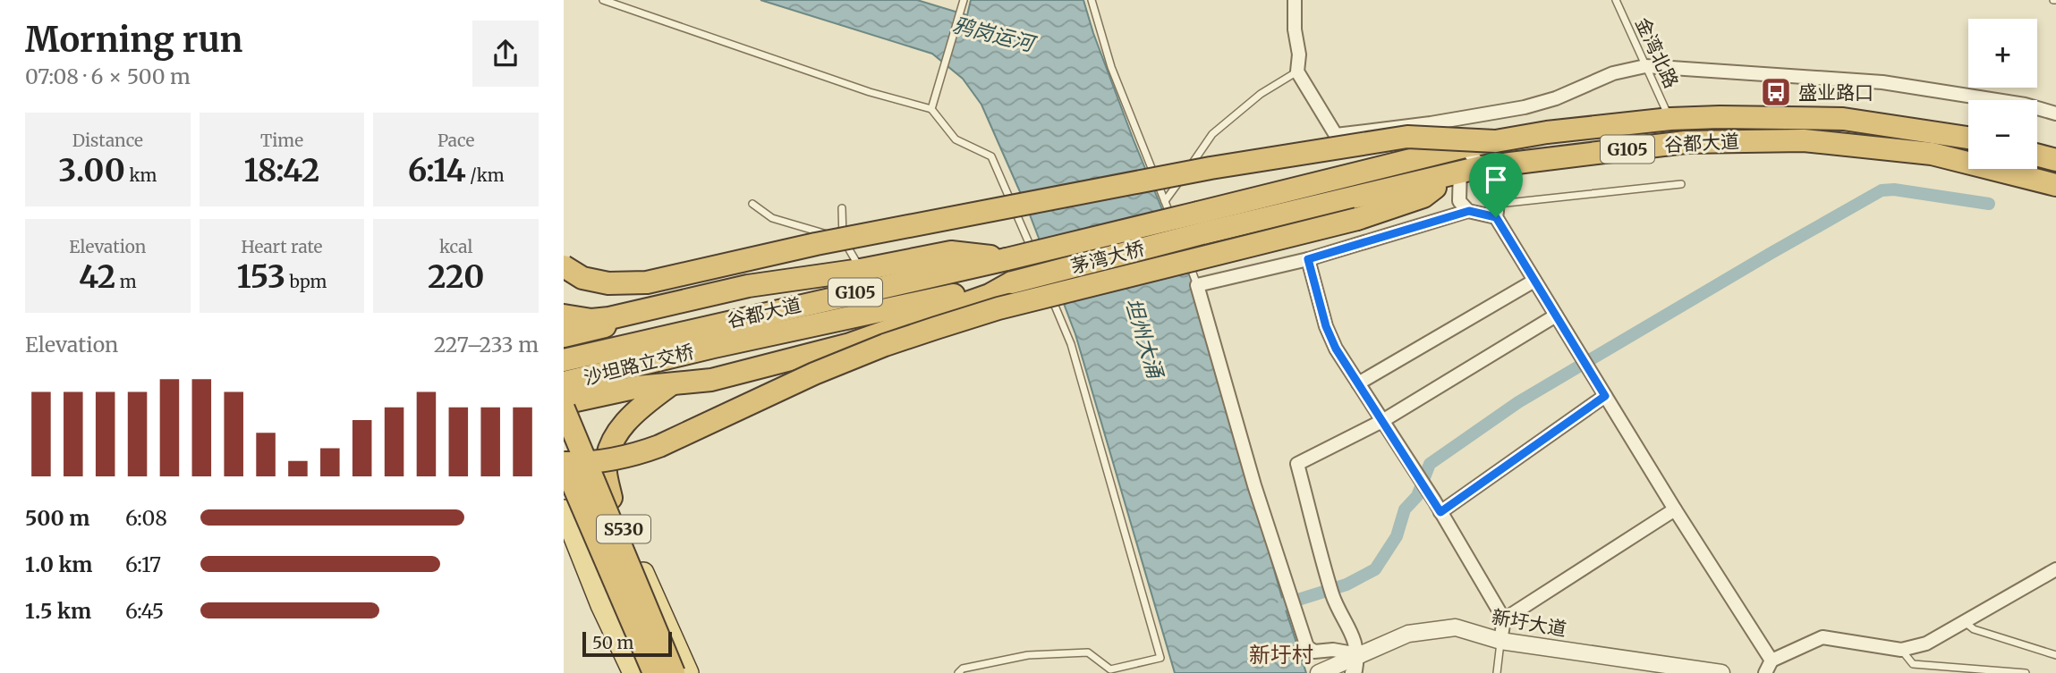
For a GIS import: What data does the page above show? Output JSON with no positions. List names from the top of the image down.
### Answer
{
  "streets": {
    "highway": [
      "谷都大道",
      "G105",
      "茅湾大桥",
      "沙坦路立交桥"
    ],
    "main road": ["S530"],
    "street": ["新圩大道"],
    "lane": ["金湾北路"]
  },
  "crossings": [
    ["金湾北路", "谷都大道"],
    ["谷都大道", "茅湾大桥"],
    ["谷都大道", "沙坦路立交桥"],
    ["沙坦路立交桥", "S530"]
  ],
  "districts": ["新圩村"],
  "water": ["鸦岗运河", "坦州大涌"],
  "places": {
    "bus stop": ["盛业路口"]
  },
  "scale_bar": "50 m",
  "page": {
    "heading": ["Morning run", "07:08 · 6 × 500 m"],
    "map_buttons": ["+", "−"],
    "stats": [
      ["Distance", "3.00 km"],
      ["Time", "18:42"],
      ["Pace", "6:14 /km"],
      ["Elevation", "42 m"],
      ["Heart rate", "153 bpm"],
      ["kcal", "220"]
    ],
    "chart": ["Elevation", "227–233 m"],
    "list": [
      {
        "name": "500 m",
        "note": "6:08"
      },
      {
        "name": "1.0 km",
        "note": "6:17"
      },
      {
        "name": "1.5 km",
        "note": "6:45"
      }
    ],
    "scale": "50 m"
  }
}
